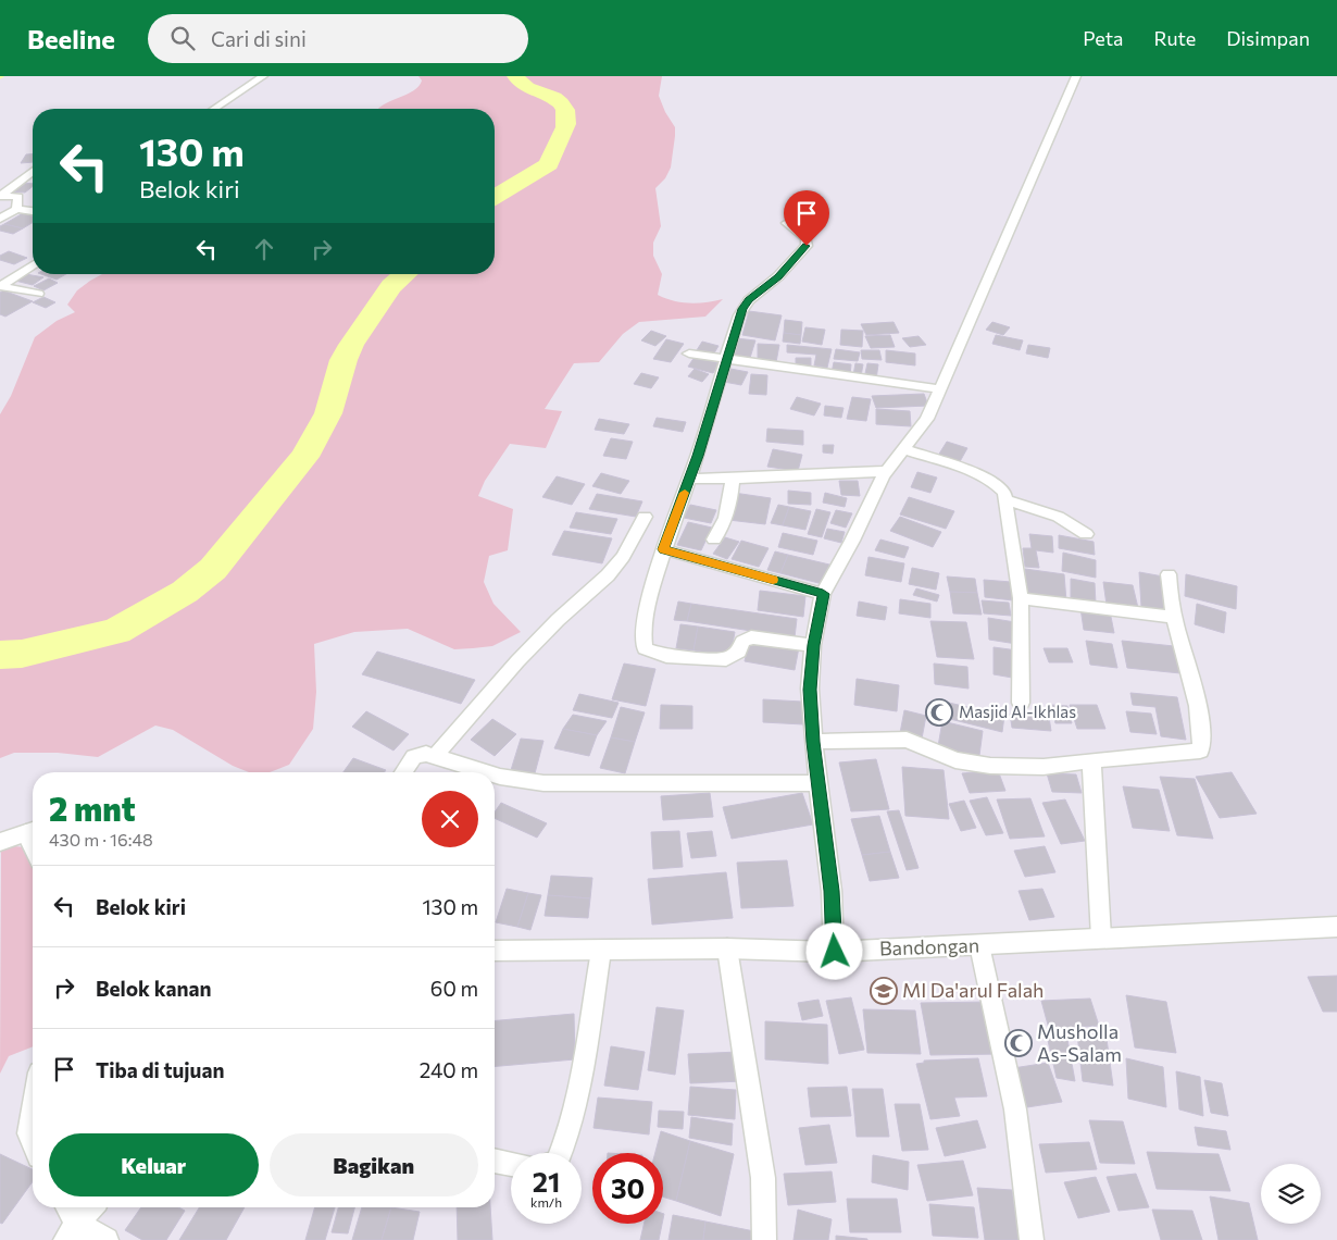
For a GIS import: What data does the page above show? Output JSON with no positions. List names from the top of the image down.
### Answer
{
  "streets": {
    "street": ["Bandongan"]
  },
  "places": {
    "mosque": ["Masjid Al-Ikhlas", "Musholla As-Salam"],
    "school or university": ["MI Da'arul Falah"]
  },
  "page": {
    "header": "Beeline",
    "search": "Cari di sini",
    "nav": ["Peta", "Rute", "Disimpan"],
    "turn": ["130 m", "Belok kiri"],
    "heading": ["2 mnt", "430 m · 16:48"],
    "list": [
      {
        "name": "Belok kiri",
        "value": "130 m"
      },
      {
        "name": "Belok kanan",
        "value": "60 m"
      },
      {
        "name": "Tiba di tujuan",
        "value": "240 m"
      }
    ],
    "buttons": ["Keluar", "Bagikan"],
    "speed": "21 km/h",
    "limit": "30"
  }
}
